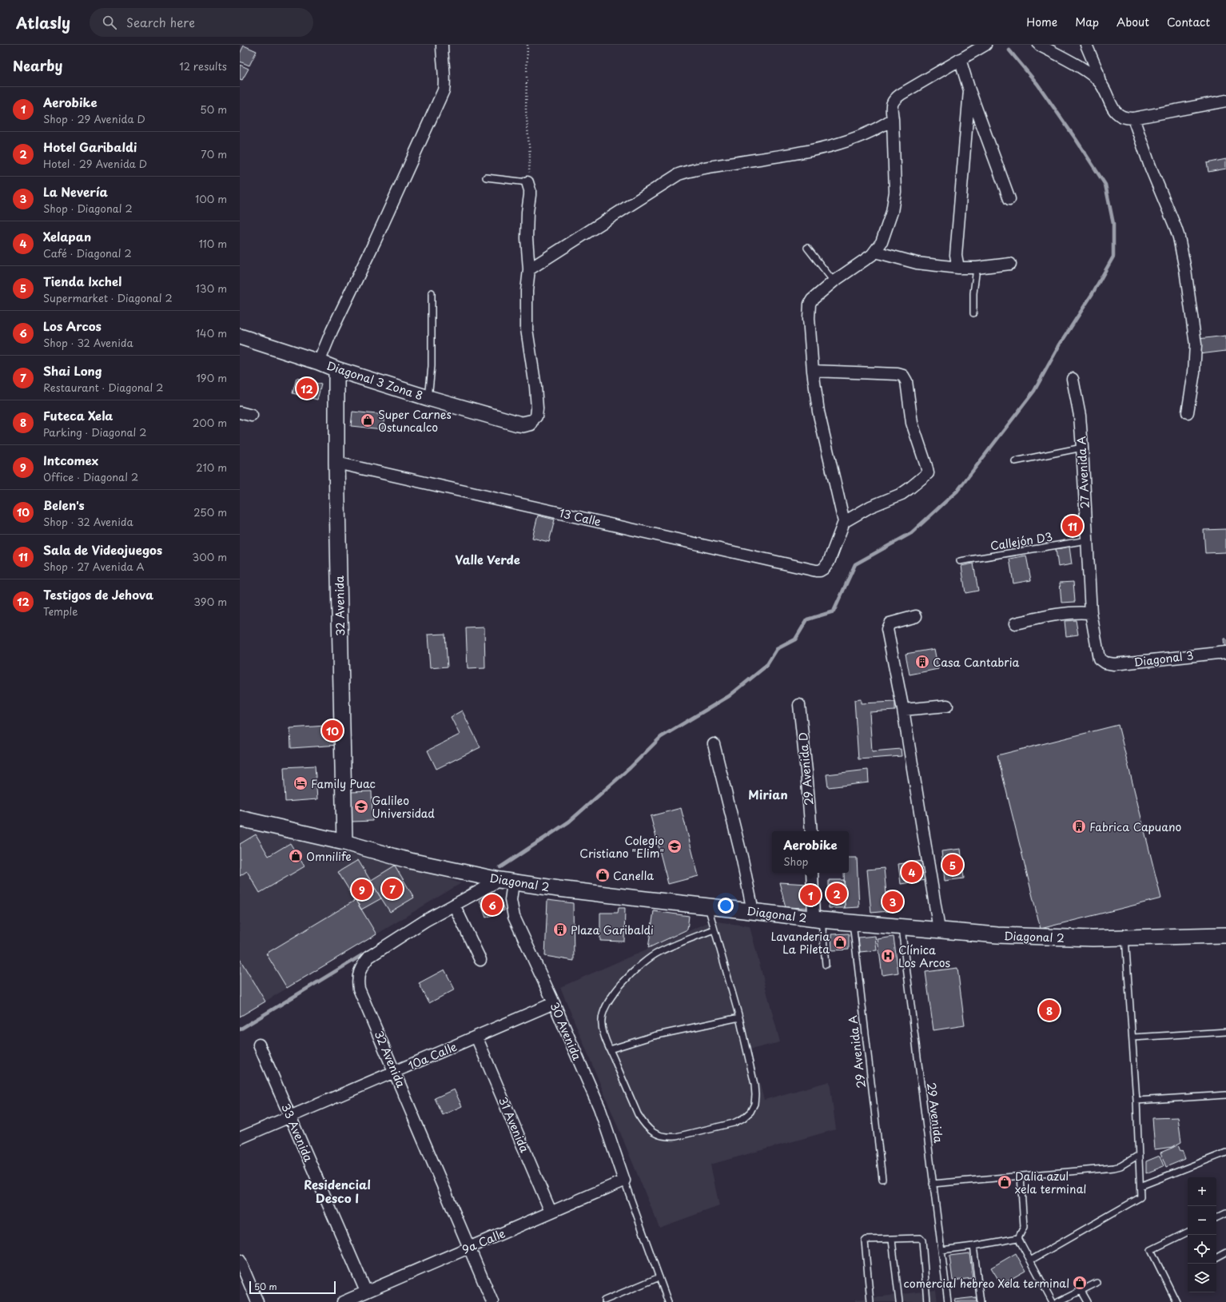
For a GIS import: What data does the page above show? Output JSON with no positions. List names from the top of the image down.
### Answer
{
  "streets": {
    "main road": ["Diagonal 3 Zona 8", "32 Avenida", "Diagonal 2"],
    "street": [
      "27 Avenida A",
      "13 Calle",
      "Diagonal 3",
      "29 Avenida D",
      "30 Avenida",
      "10a Calle",
      "31 Avenida",
      "33 Avenida",
      "9a Calle"
    ],
    "lane": ["Callejón D3", "29 Avenida A", "29 Avenida"]
  },
  "crossings": [
    ["Diagonal 3 Zona 8", "32 Avenida"],
    ["27 Avenida A", "Callejón D3"],
    ["27 Avenida A", "Diagonal 3"],
    ["13 Calle", "32 Avenida"],
    ["32 Avenida", "Diagonal 2"],
    ["32 Avenida", "30 Avenida"],
    ["32 Avenida", "10a Calle"],
    ["32 Avenida", "9a Calle"],
    ["Diagonal 2", "30 Avenida"],
    ["Diagonal 2", "29 Avenida A"],
    ["Diagonal 2", "29 Avenida"],
    ["30 Avenida", "10a Calle"],
    ["30 Avenida", "9a Calle"],
    ["10a Calle", "31 Avenida"],
    ["10a Calle", "33 Avenida"],
    ["31 Avenida", "9a Calle"],
    ["33 Avenida", "9a Calle"]
  ],
  "districts": ["Valle Verde", "Mirian", "Residencial Desco I"],
  "places": {
    "shop": [
      "Super Carnes Ostuncalco",
      "Omnilife",
      "Canella",
      "Lavanderia La Pileta",
      "Dalia azul xela terminal",
      "comercial hebreo Xela terminal"
    ],
    "building": ["Casa Cantabria", "Fabrica Capuano", "Plaza Garibaldi"],
    "hotel": ["Family Puac"],
    "school or university": ["Galileo Universidad", "Colegio Cristiano \"Elim\""],
    "hospital": ["Clínica Los Arcos"]
  },
  "scale_bar": "50 m",
  "page": {
    "header": "Atlasly",
    "search": "Search here",
    "nav": [
      "Home",
      "Map",
      "About",
      "Contact"
    ],
    "heading": ["Nearby", "12 results"],
    "list": [
      {
        "mark": "1",
        "name": "Aerobike",
        "note": "Shop · 29 Avenida D",
        "value": "50 m"
      },
      {
        "mark": "2",
        "name": "Hotel Garibaldi",
        "note": "Hotel · 29 Avenida D",
        "value": "70 m"
      },
      {
        "mark": "3",
        "name": "La Nevería",
        "note": "Shop · Diagonal 2",
        "value": "100 m"
      },
      {
        "mark": "4",
        "name": "Xelapan",
        "note": "Café · Diagonal 2",
        "value": "110 m"
      },
      {
        "mark": "5",
        "name": "Tienda Ixchel",
        "note": "Supermarket · Diagonal 2",
        "value": "130 m"
      },
      {
        "mark": "6",
        "name": "Los Arcos",
        "note": "Shop · 32 Avenida",
        "value": "140 m"
      },
      {
        "mark": "7",
        "name": "Shai Long",
        "note": "Restaurant · Diagonal 2",
        "value": "190 m"
      },
      {
        "mark": "8",
        "name": "Futeca Xela",
        "note": "Parking · Diagonal 2",
        "value": "200 m"
      },
      {
        "mark": "9",
        "name": "Intcomex",
        "note": "Office · Diagonal 2",
        "value": "210 m"
      },
      {
        "mark": "10",
        "name": "Belen's",
        "note": "Shop · 32 Avenida",
        "value": "250 m"
      },
      {
        "mark": "11",
        "name": "Sala de Videojuegos",
        "note": "Shop · 27 Avenida A",
        "value": "300 m"
      },
      {
        "mark": "12",
        "name": "Testigos de Jehova",
        "note": "Temple",
        "value": "390 m"
      }
    ],
    "pins": [
      "12",
      "11",
      "10",
      "5",
      "4",
      "7",
      "9",
      "2",
      "1",
      "3",
      "6",
      "8"
    ],
    "popup": ["Aerobike", "Shop"],
    "map_buttons": ["+", "−"],
    "scale": "50 m"
  }
}
